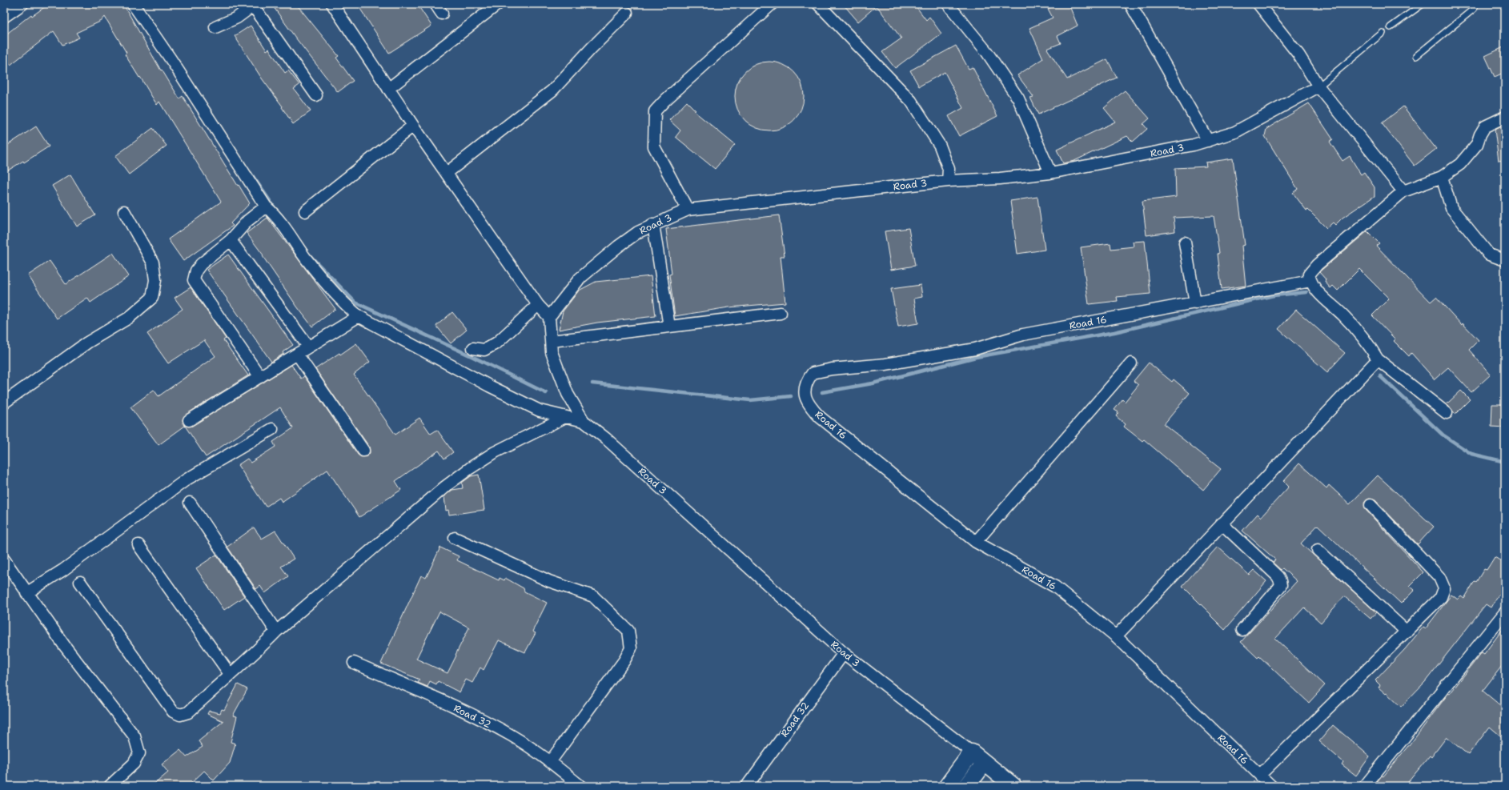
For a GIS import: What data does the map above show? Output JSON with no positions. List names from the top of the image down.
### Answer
{
  "streets": {
    "street": ["Road 3", "Road 16", "Road 32"]
  },
  "crossings": [
    ["Road 3", "Road 32"]
  ]
}
